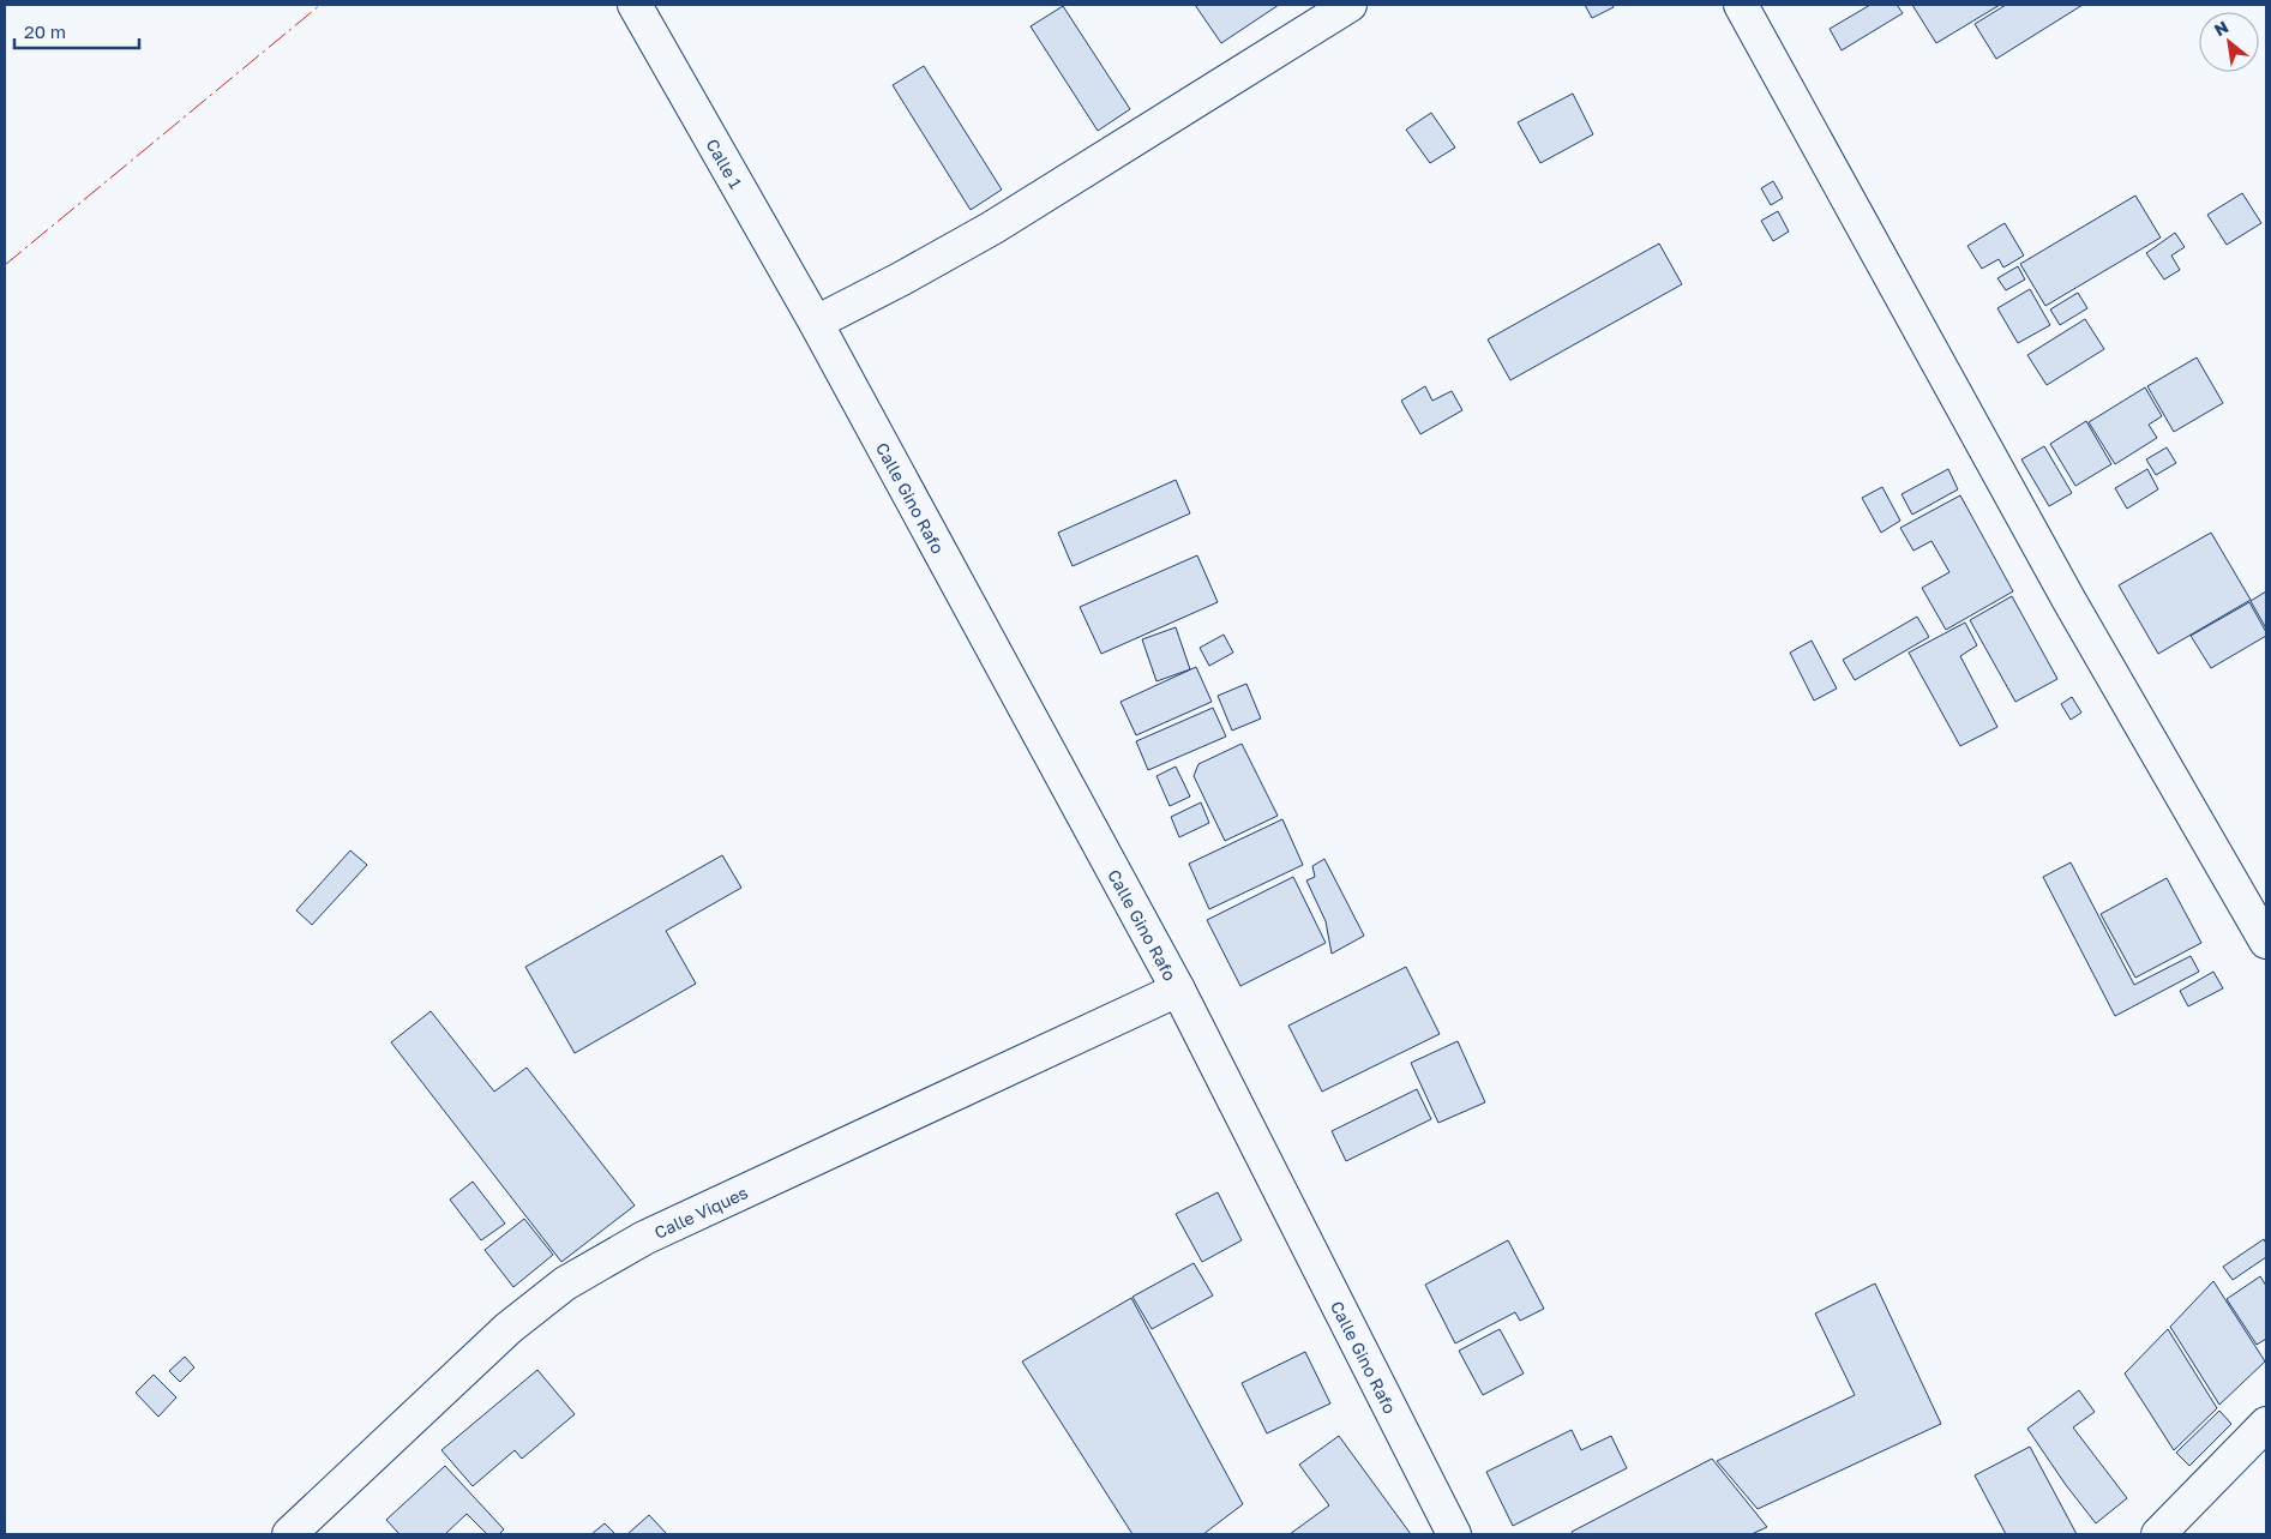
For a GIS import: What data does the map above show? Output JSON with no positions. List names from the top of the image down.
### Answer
{
  "streets": {
    "street": ["Calle 1", "Calle Gino Rafo", "Calle Viques"]
  },
  "crossings": [
    ["Calle 1", "Calle Gino Rafo"],
    ["Calle Gino Rafo", "Calle Viques"]
  ],
  "scale_bar": "20 m",
  "north": "top left"
}
